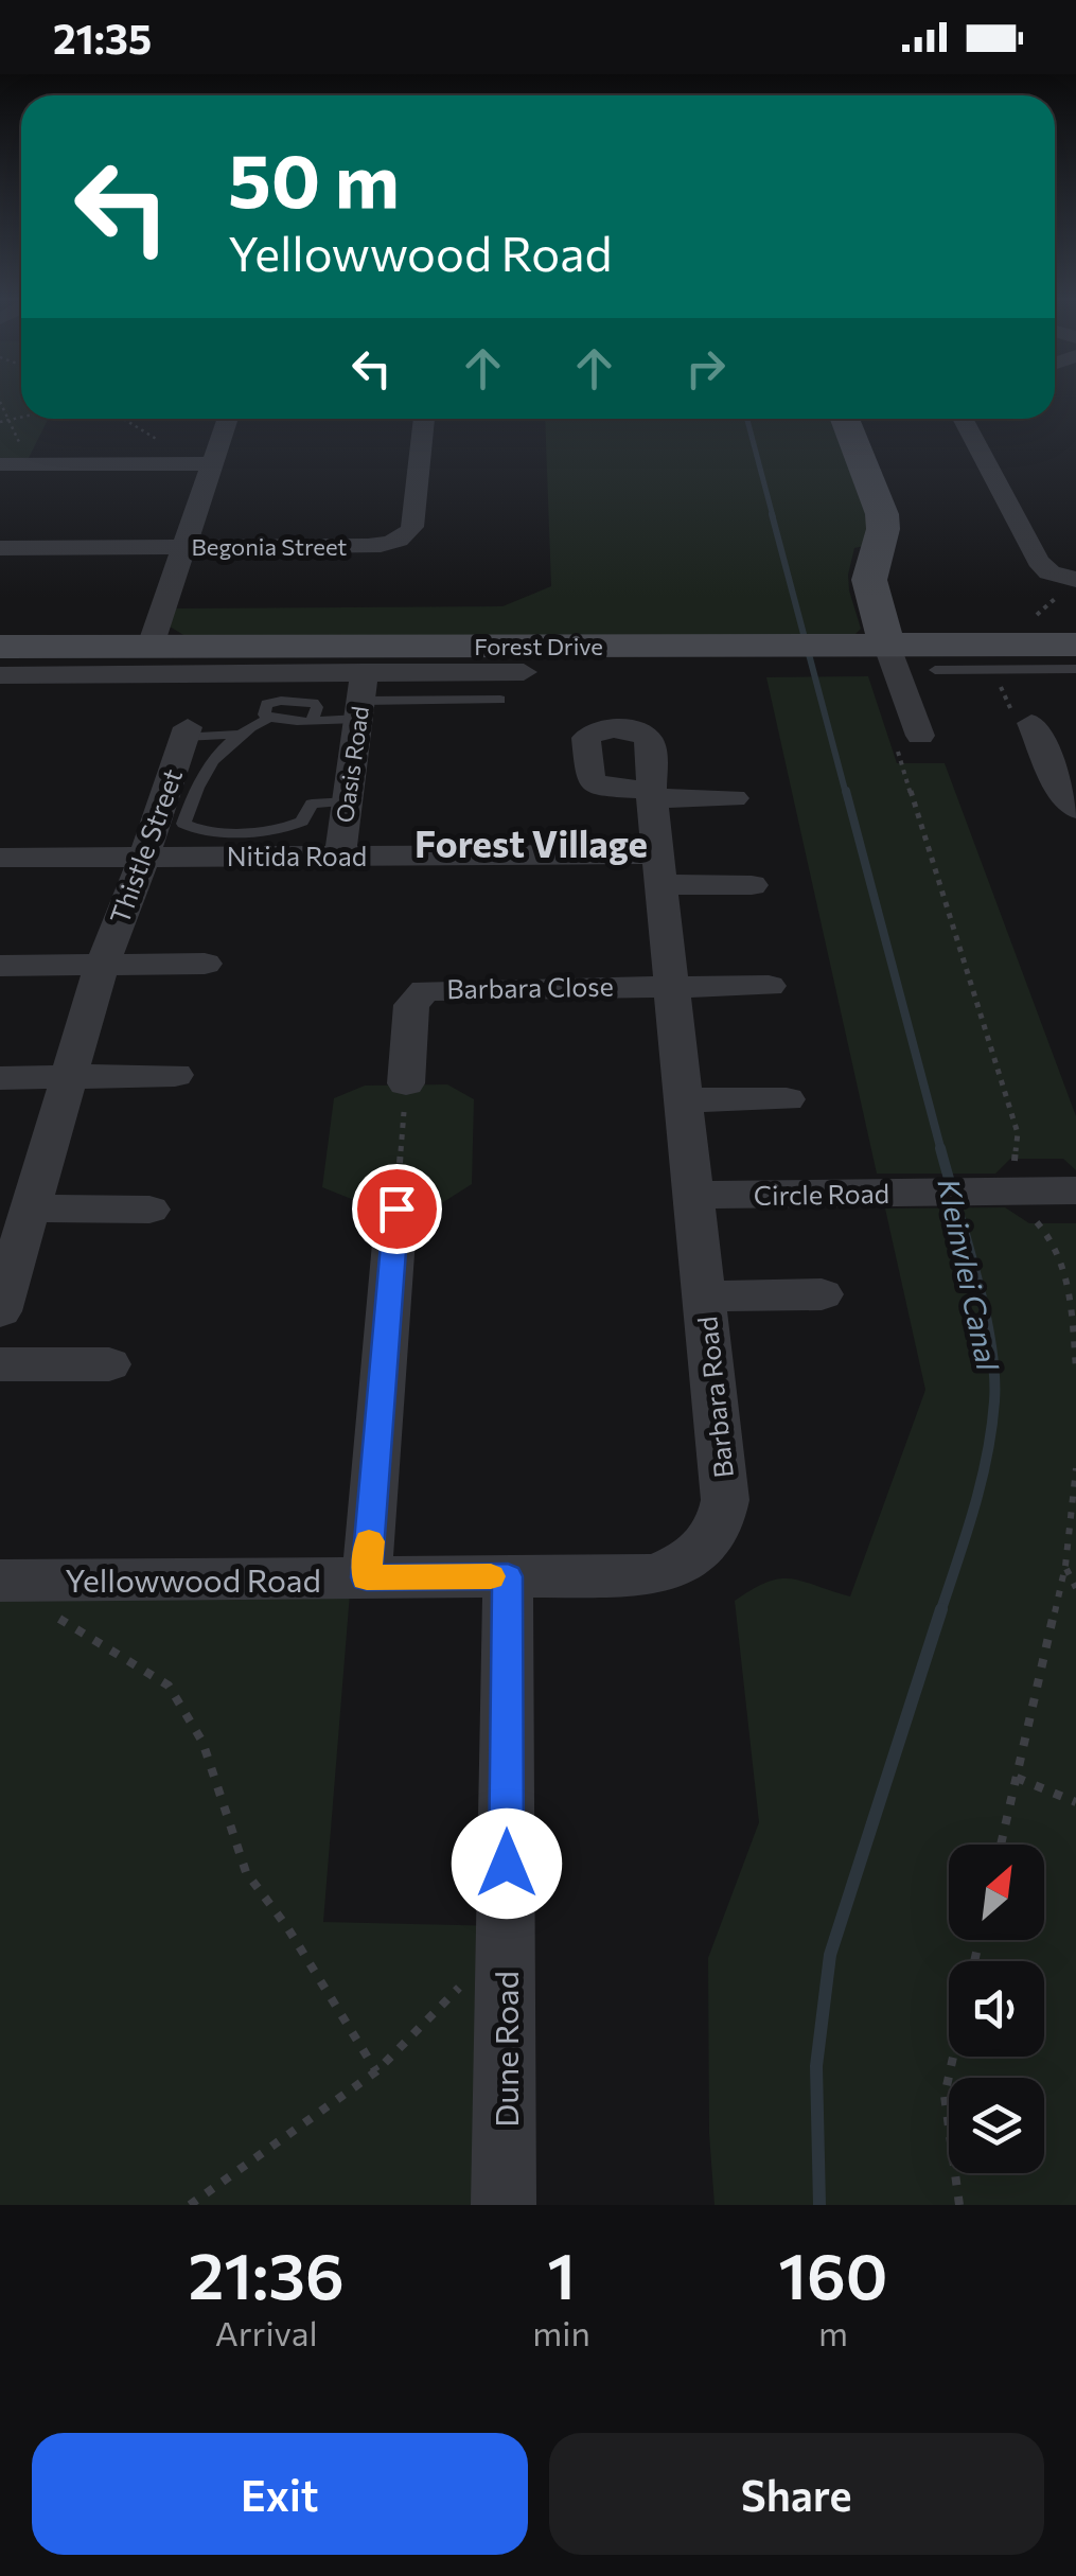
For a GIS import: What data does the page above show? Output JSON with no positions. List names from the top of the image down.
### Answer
{
  "streets": {
    "street": [
      "Begonia Street",
      "Forest Drive",
      "Oasis Road",
      "Thistle Street",
      "Nitida Road",
      "Barbara Close",
      "Circle Road",
      "Barbara Road",
      "Yellowwood Road",
      "Dune Road"
    ]
  },
  "crossings": [
    ["Forest Drive", "Oasis Road"],
    ["Oasis Road", "Nitida Road"],
    ["Thistle Street", "Nitida Road"],
    ["Nitida Road", "Barbara Road"],
    ["Barbara Close", "Barbara Road"],
    ["Circle Road", "Barbara Road"],
    ["Barbara Road", "Yellowwood Road"],
    ["Yellowwood Road", "Dune Road"]
  ],
  "districts": ["Forest Village"],
  "water": ["Kleinvlei Canal"],
  "north": "top right",
  "page": {
    "status": "21:35",
    "turn": ["50 m", "Yellowwood Road"],
    "eta": [
      "21:36",
      "Arrival",
      "1",
      "min",
      "160",
      "m"
    ],
    "buttons": ["Exit", "Share"]
  }
}
